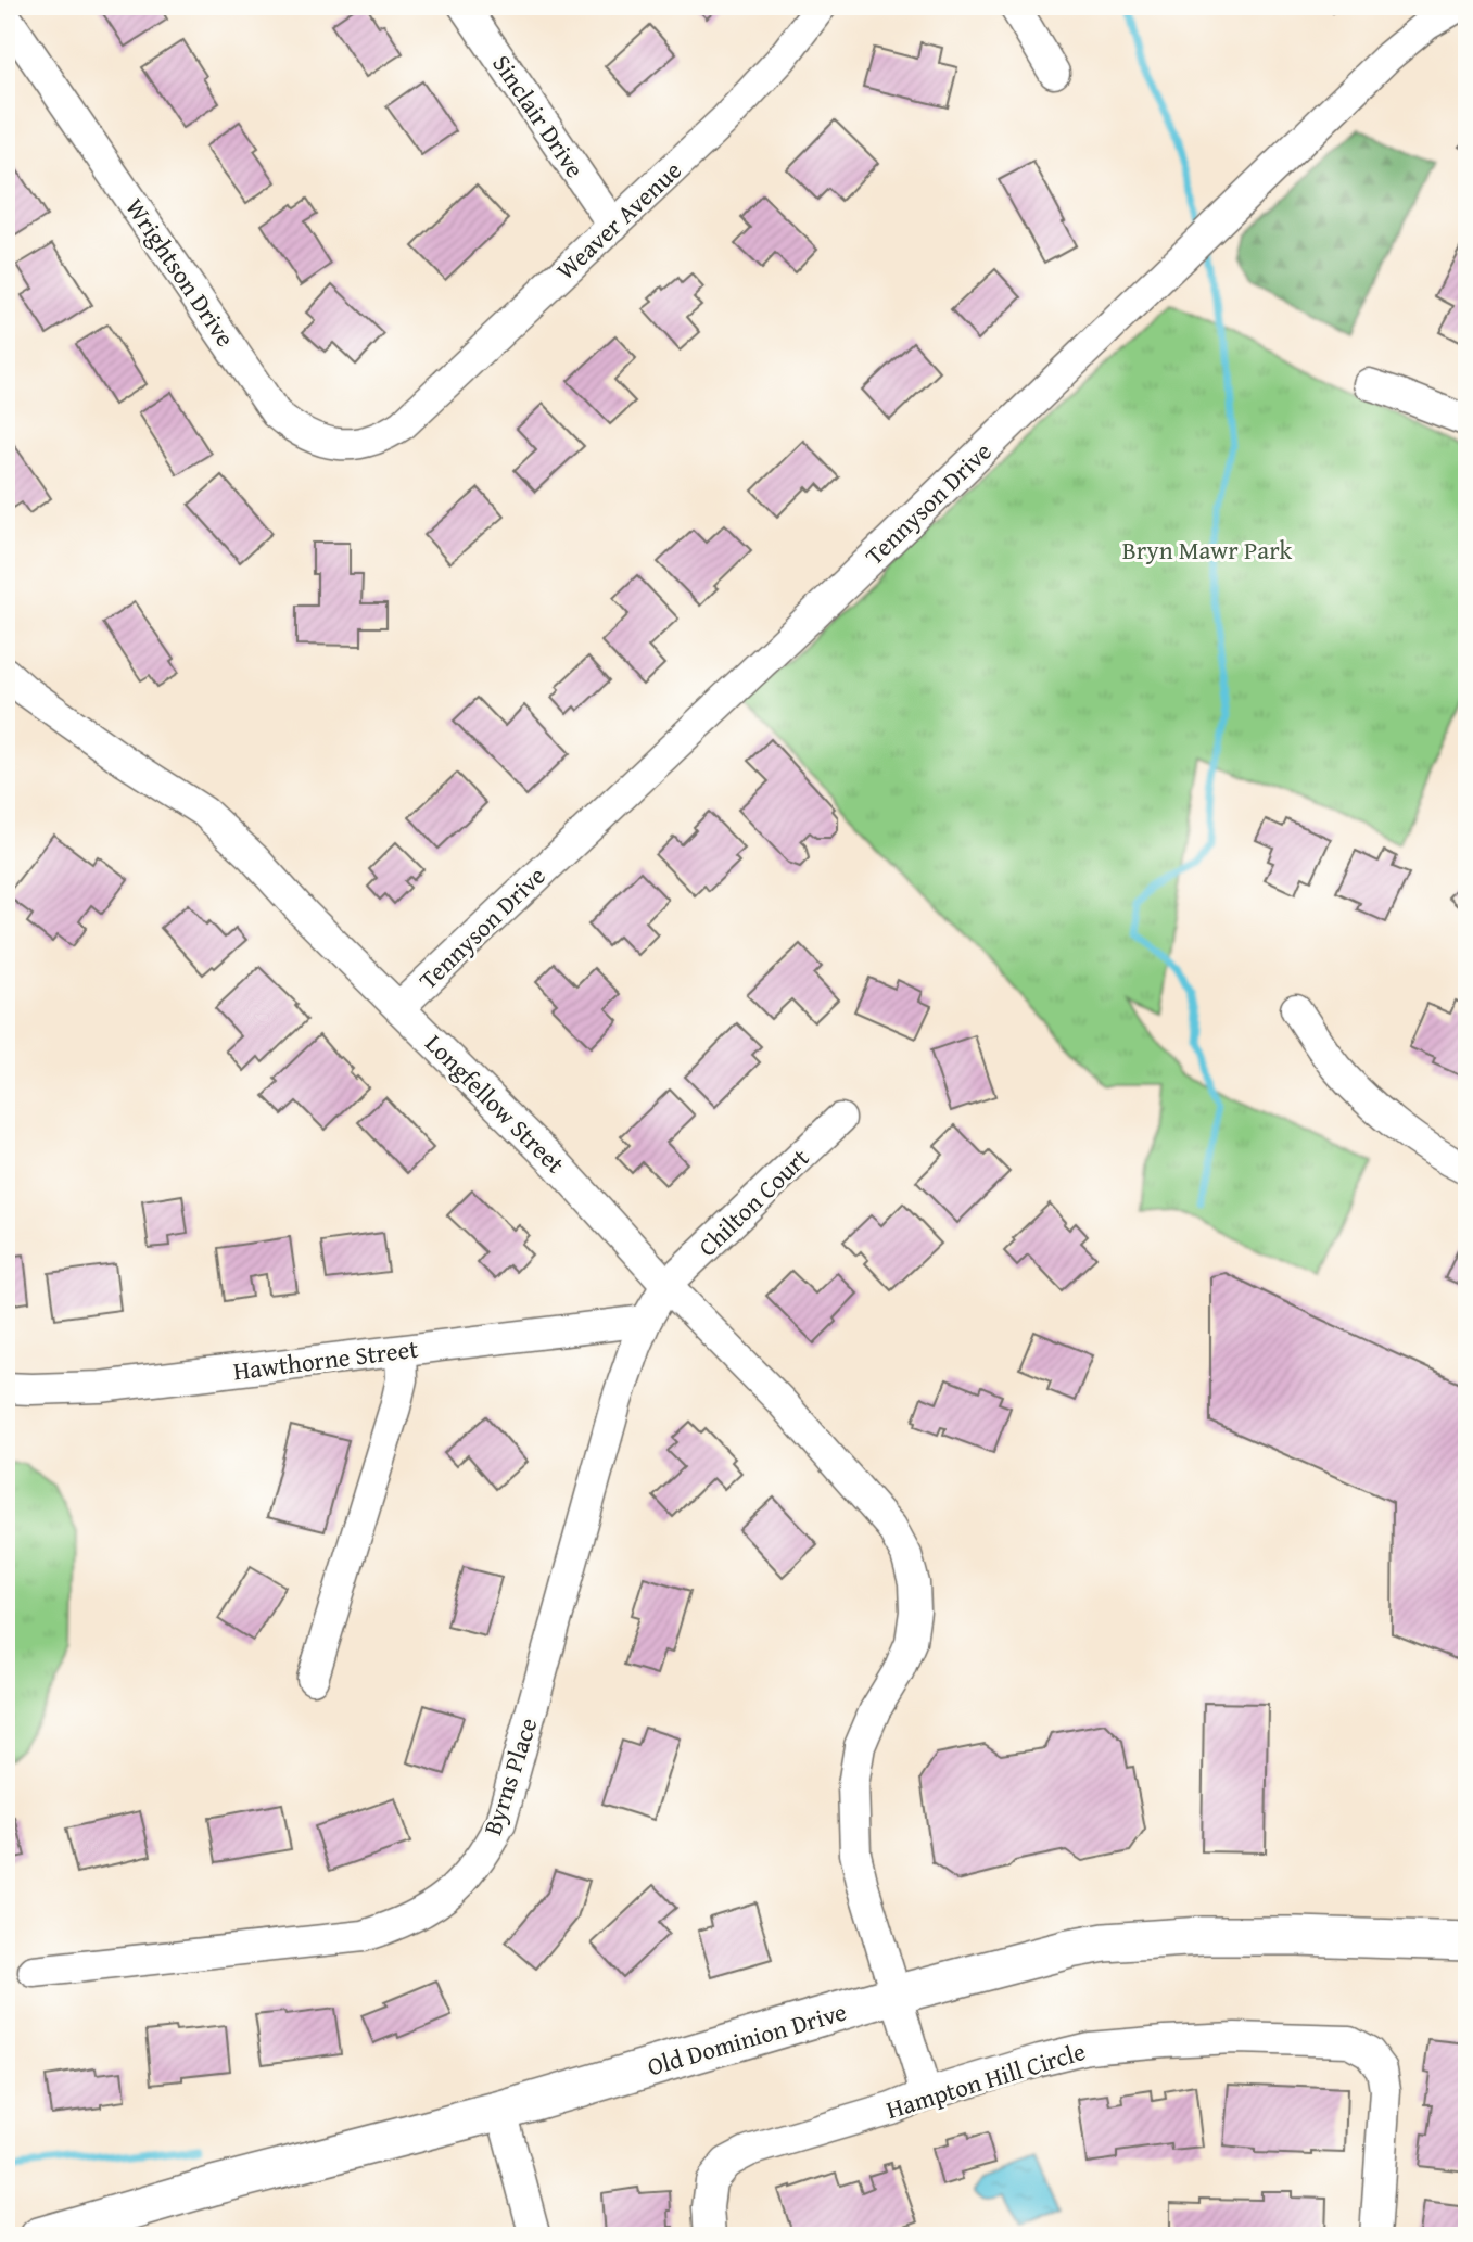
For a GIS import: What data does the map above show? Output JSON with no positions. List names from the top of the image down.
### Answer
{
  "streets": {
    "main road": ["Old Dominion Drive"],
    "street": [
      "Sinclair Drive",
      "Weaver Avenue",
      "Wrightson Drive",
      "Tennyson Drive",
      "Longfellow Street",
      "Chilton Court",
      "Hawthorne Street",
      "Byrns Place",
      "Hampton Hill Circle"
    ]
  },
  "crossings": [
    ["Sinclair Drive", "Weaver Avenue"],
    ["Weaver Avenue", "Wrightson Drive"],
    ["Tennyson Drive", "Longfellow Street"],
    ["Longfellow Street", "Chilton Court"],
    ["Longfellow Street", "Byrns Place"],
    ["Longfellow Street", "Old Dominion Drive"],
    ["Longfellow Street", "Hampton Hill Circle"],
    ["Chilton Court", "Byrns Place"],
    ["Hawthorne Street", "Byrns Place"]
  ],
  "parks": ["Bryn Mawr Park"]
}
